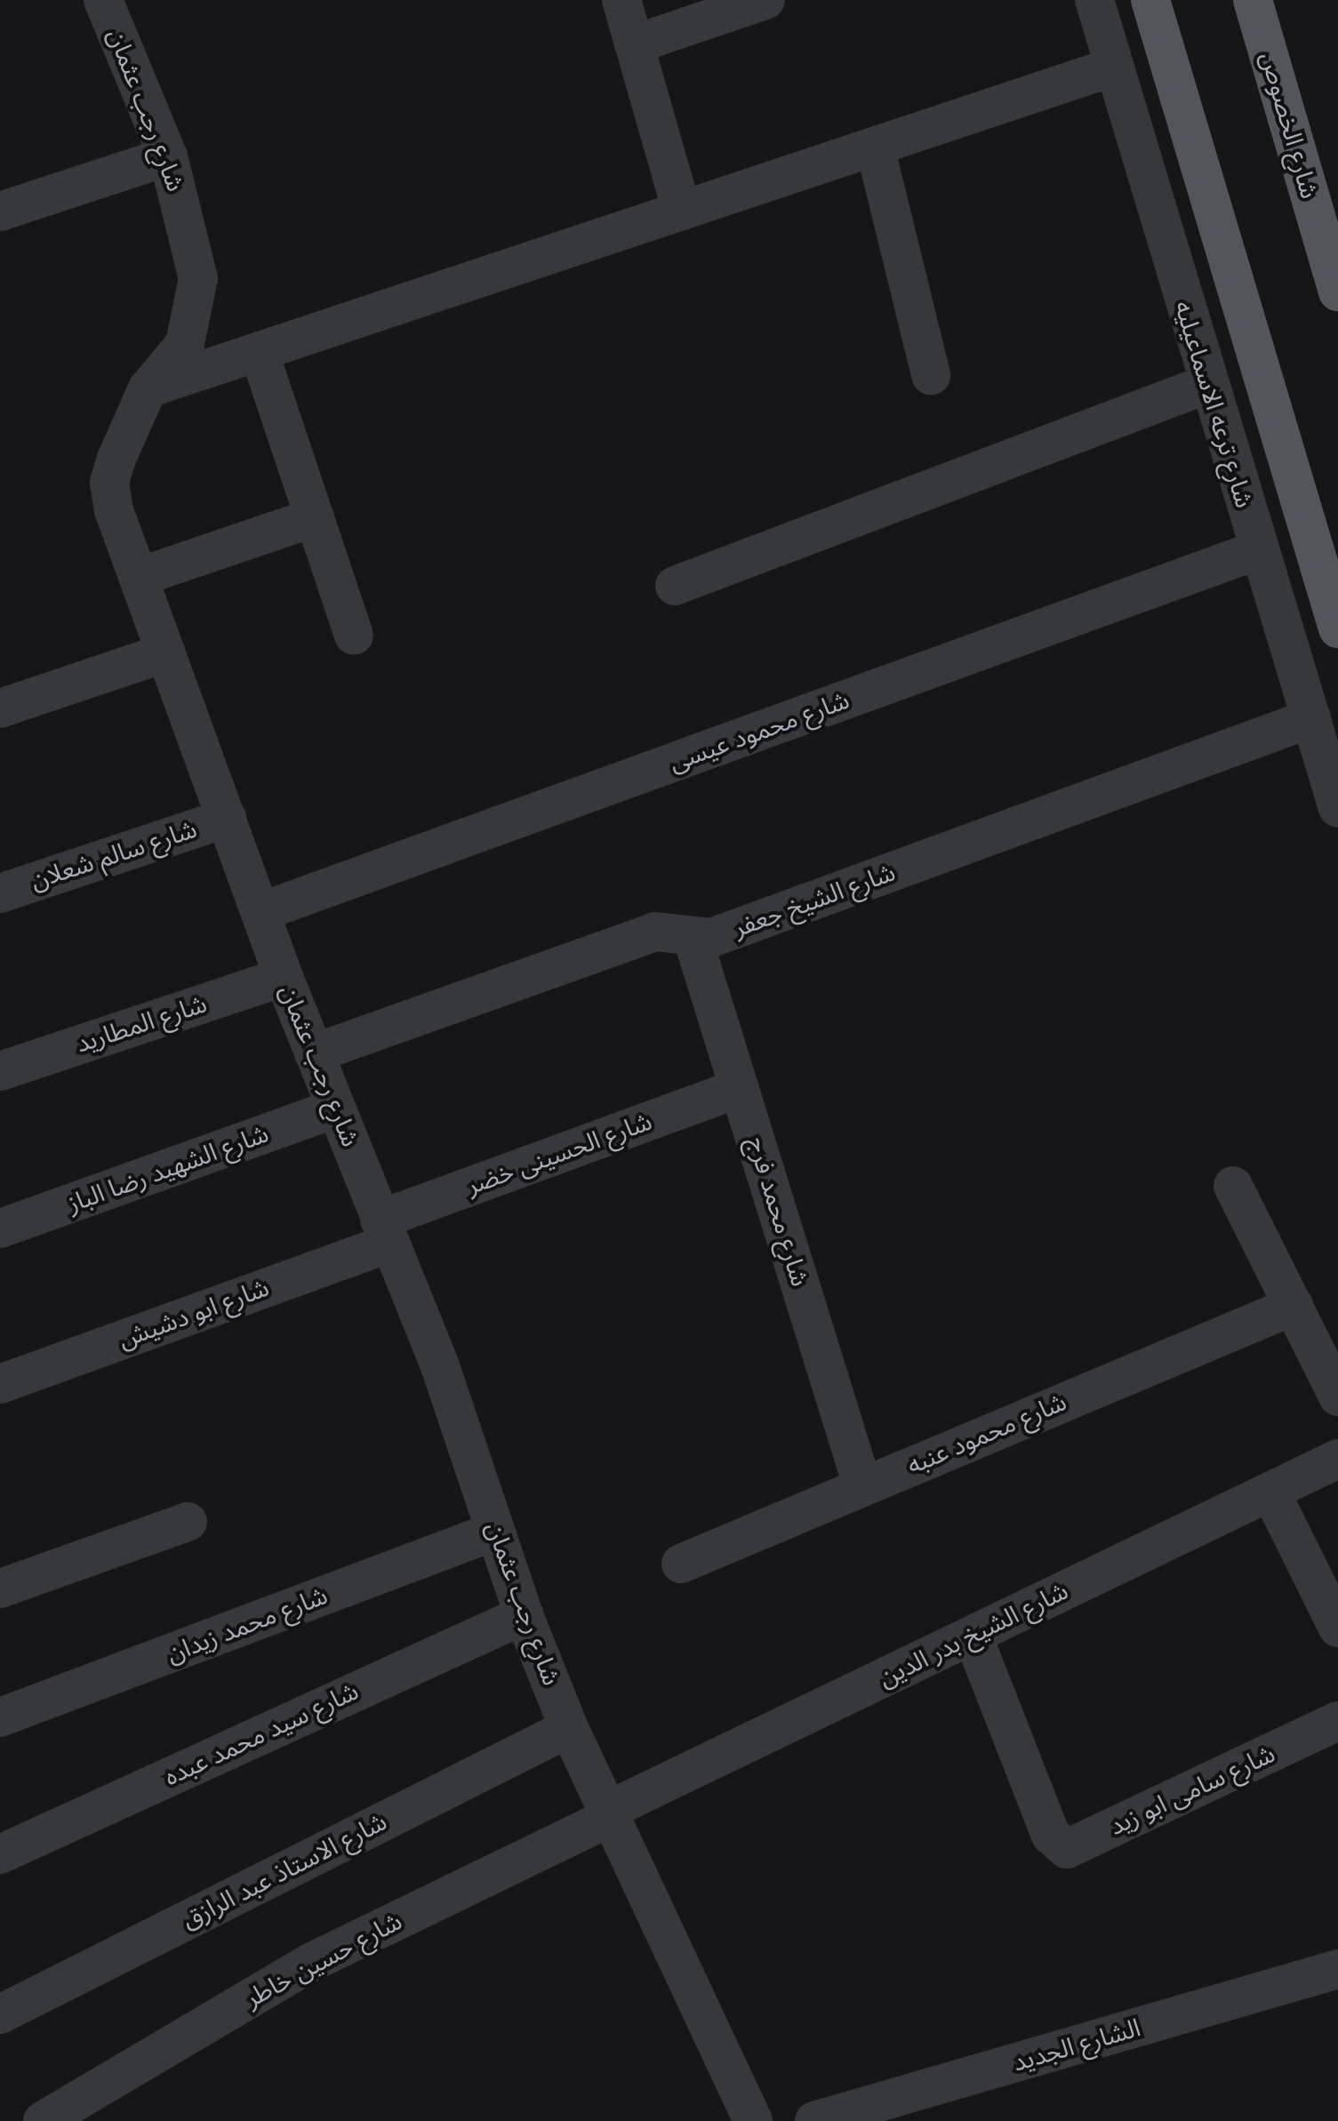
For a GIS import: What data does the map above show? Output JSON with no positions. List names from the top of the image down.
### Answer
{
  "streets": {
    "main road": ["شارع الخصوص"],
    "street": [
      "شارع رجب عثمان",
      "شارع ترعه الاسماعيليه",
      "شارع محمود عيسى",
      "شارع سالم شعلان",
      "شارع الشيخ جعفر",
      "شارع المطاريد",
      "شارع الحسينى خضر",
      "شارع الشهيد رضا الباز",
      "شارع محمد فرج",
      "شارع ابو دشيش",
      "شارع محمود عنبه",
      "شارع محمد زيدان",
      "شارع الشيخ بدر الدين",
      "شارع سيد محمد عبده",
      "شارع سامى ابو زيد",
      "شارع الاستاذ عبد الرازق",
      "شارع حسين خاطر",
      "الشارع الجديد"
    ]
  },
  "crossings": [
    ["شارع رجب عثمان", "شارع محمود عيسى"],
    ["شارع رجب عثمان", "شارع سالم شعلان"],
    ["شارع رجب عثمان", "شارع الشيخ جعفر"],
    ["شارع رجب عثمان", "شارع المطاريد"],
    ["شارع رجب عثمان", "شارع الحسينى خضر"],
    ["شارع رجب عثمان", "شارع الشهيد رضا الباز"],
    ["شارع رجب عثمان", "شارع ابو دشيش"],
    ["شارع رجب عثمان", "شارع محمد زيدان"],
    ["شارع رجب عثمان", "شارع الشيخ بدر الدين"],
    ["شارع رجب عثمان", "شارع سيد محمد عبده"],
    ["شارع رجب عثمان", "شارع الاستاذ عبد الرازق"],
    ["شارع رجب عثمان", "شارع حسين خاطر"],
    ["شارع ترعه الاسماعيليه", "شارع محمود عيسى"],
    ["شارع ترعه الاسماعيليه", "شارع الشيخ جعفر"],
    ["شارع الشيخ جعفر", "شارع محمد فرج"],
    ["شارع الحسينى خضر", "شارع محمد فرج"],
    ["شارع الحسينى خضر", "شارع ابو دشيش"],
    ["شارع محمد فرج", "شارع محمود عنبه"],
    ["شارع الشيخ بدر الدين", "شارع سامى ابو زيد"],
    ["شارع الشيخ بدر الدين", "شارع حسين خاطر"]
  ]
}
